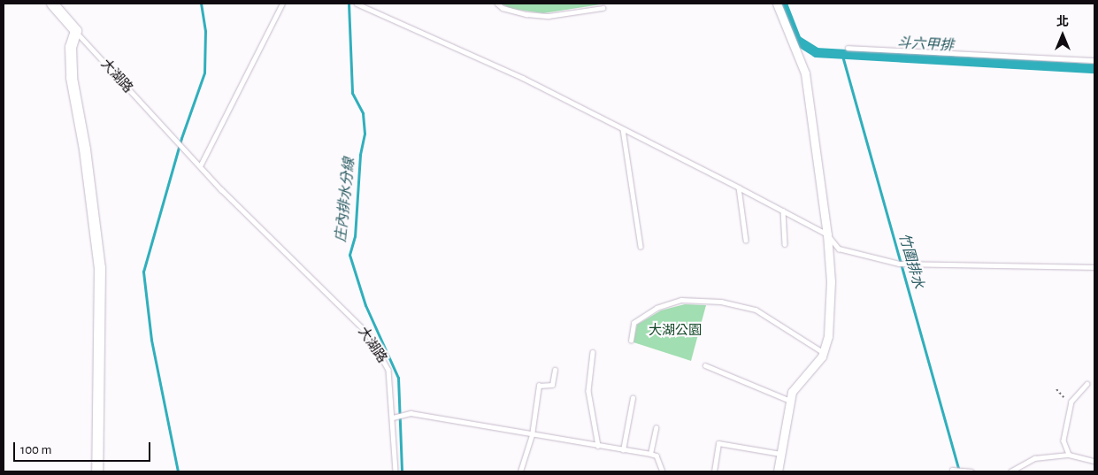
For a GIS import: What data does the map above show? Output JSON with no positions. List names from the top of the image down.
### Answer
{
  "streets": {
    "lane": ["大湖路"]
  },
  "water": ["斗六甲排", "庄內排水分線", "竹圍排水"],
  "parks": ["大湖公園"],
  "scale_bar": "100 m",
  "north": "top"
}
